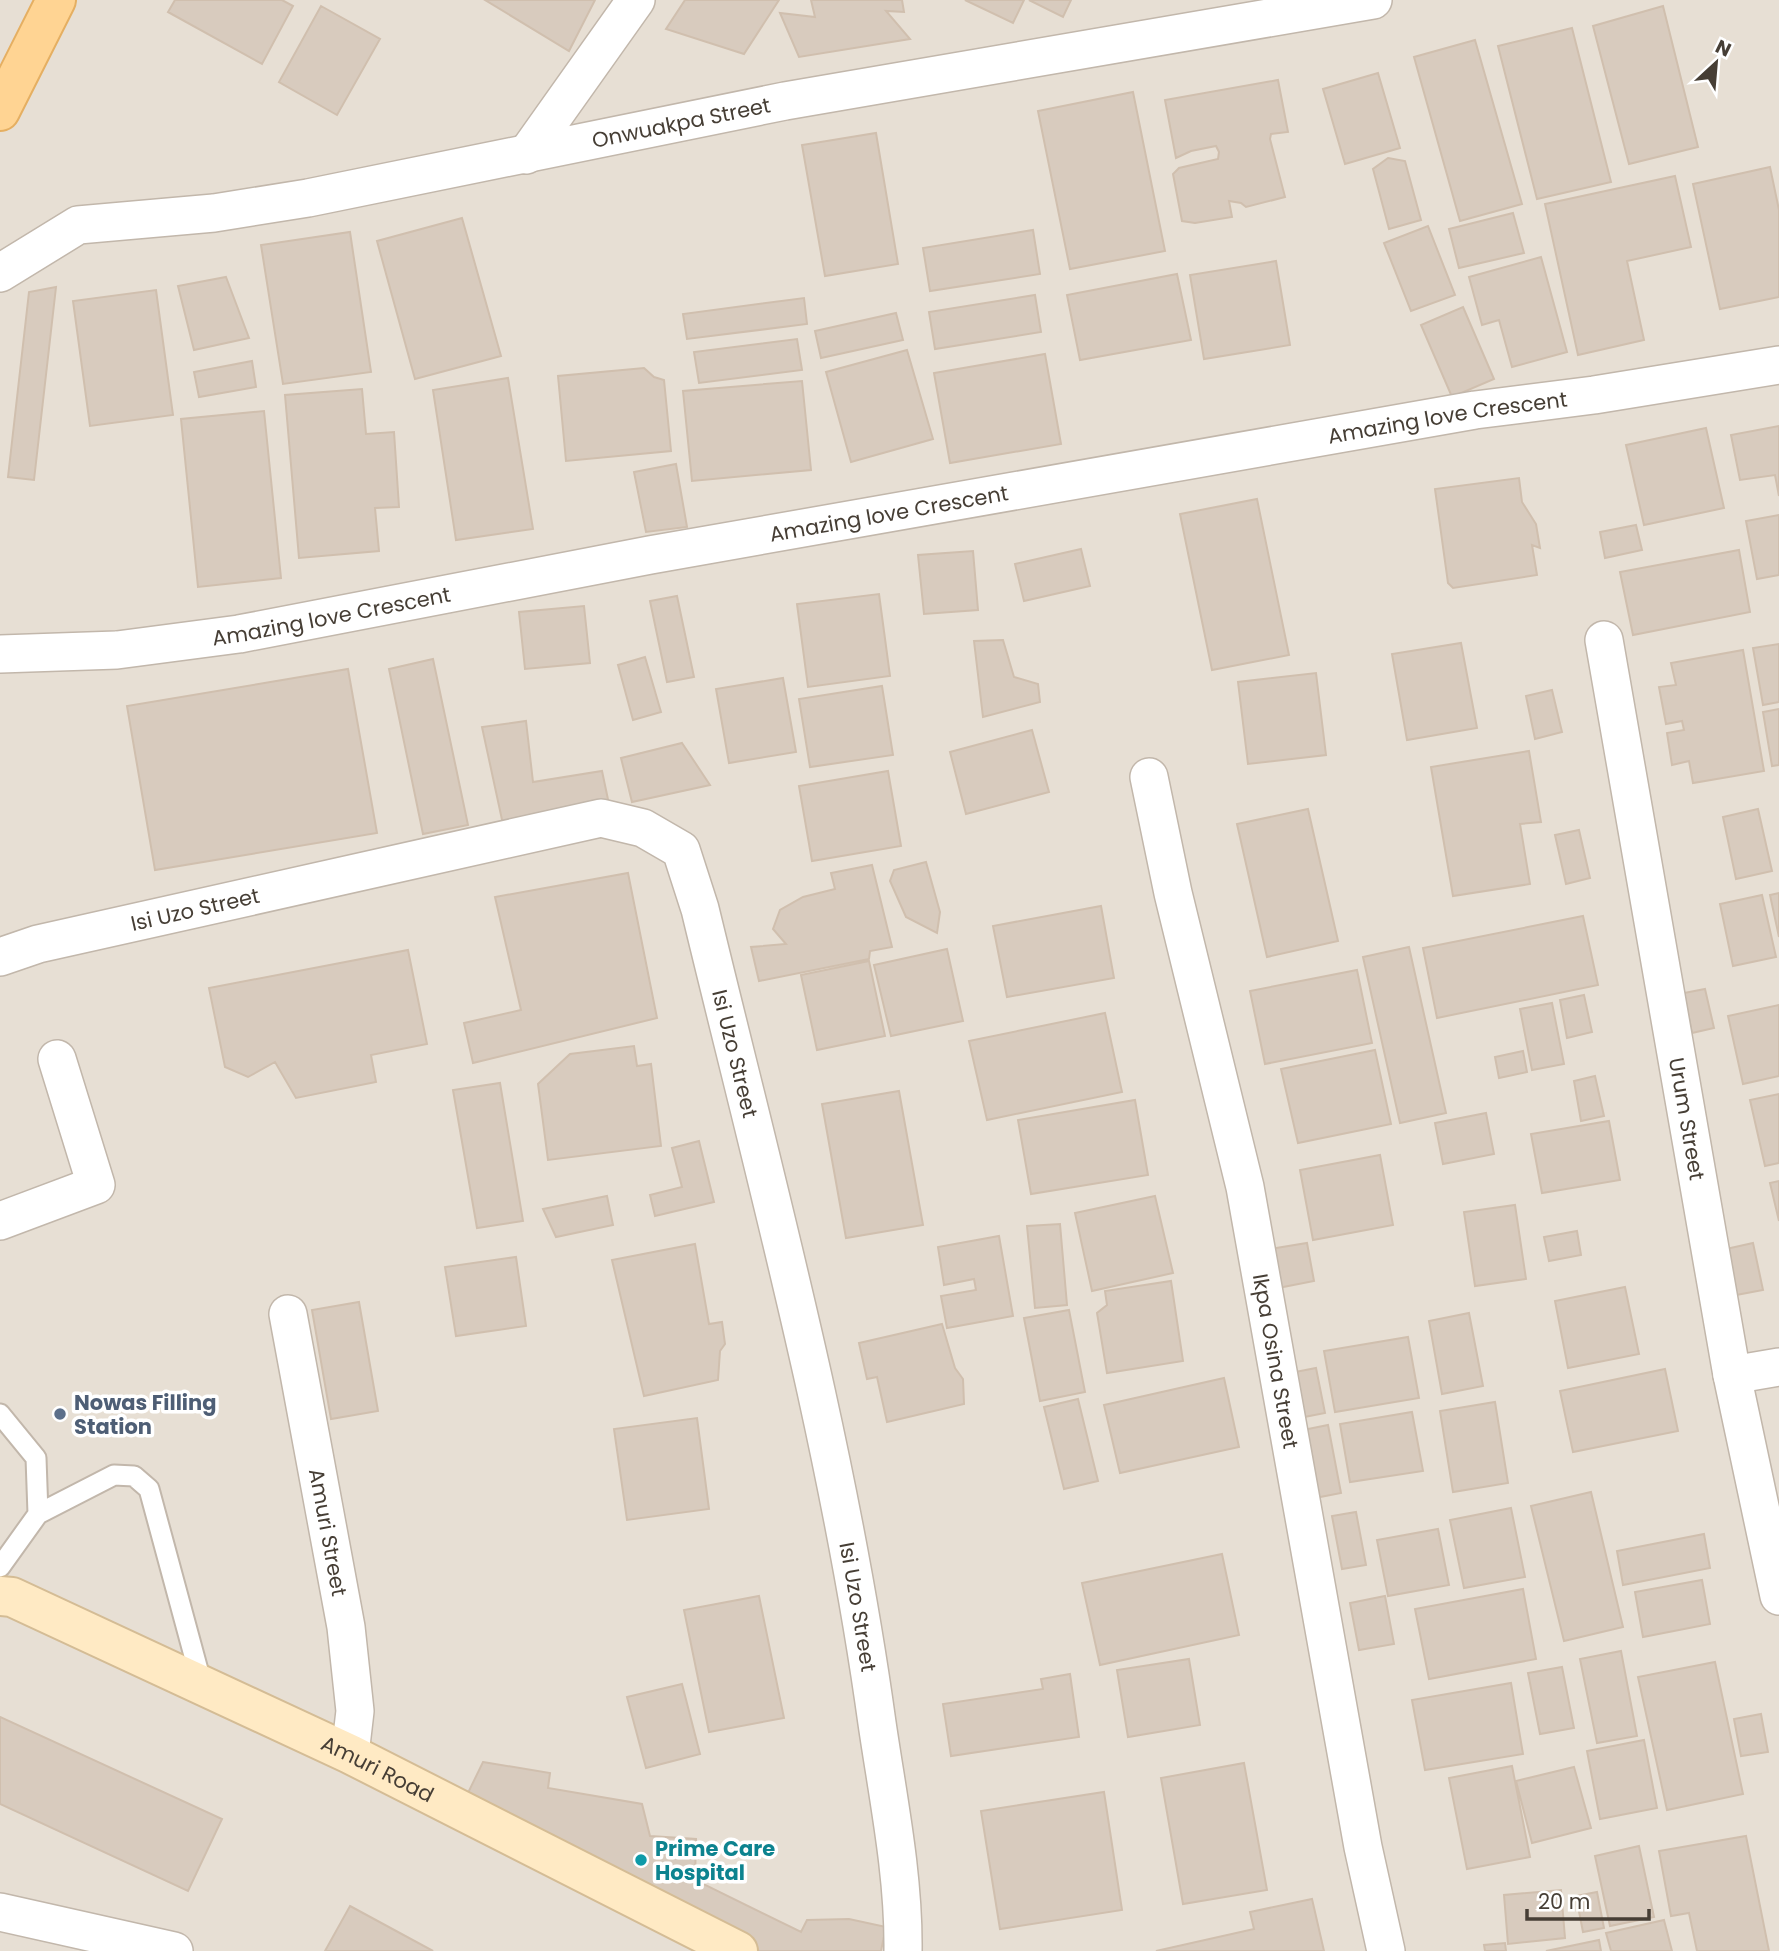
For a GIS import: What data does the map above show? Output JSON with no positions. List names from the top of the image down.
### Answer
{
  "streets": {
    "main road": ["Amuri Road"],
    "street": [
      "Onwuakpa Street",
      "Amazing love Crescent",
      "Isi Uzo Street",
      "Urum Street",
      "Ikpa Osina Street",
      "Amuri Street"
    ]
  },
  "crossings": [
    ["Amuri Street", "Amuri Road"]
  ],
  "places": ["Nowas Filling Station", "Prime Care Hospital"],
  "scale_bar": "20 m",
  "north": "top right"
}
